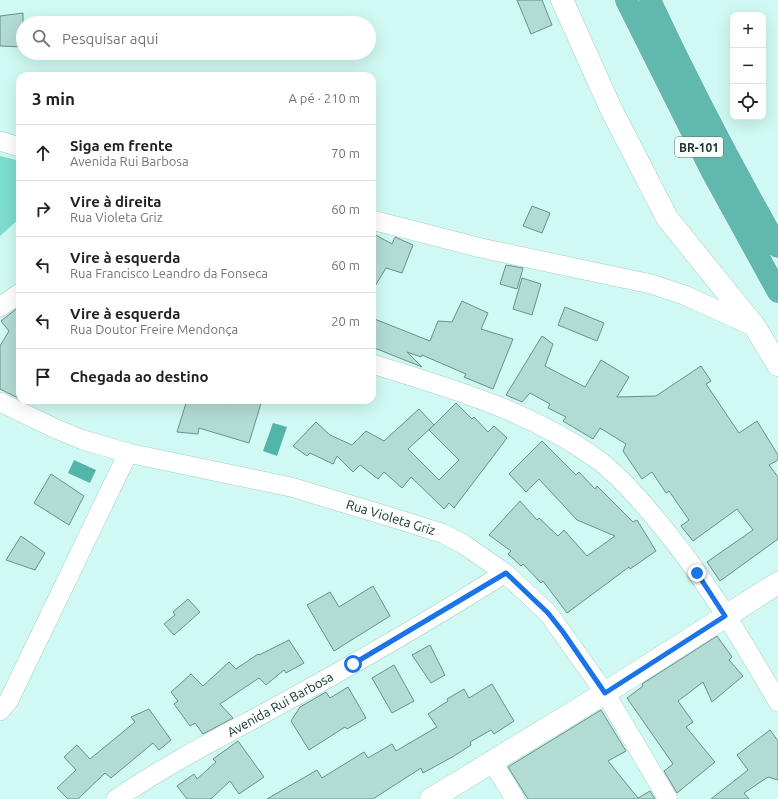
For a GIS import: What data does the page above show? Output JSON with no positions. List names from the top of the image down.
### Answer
{
  "streets": {
    "highway": ["BR-101"],
    "street": ["Rua Violeta Griz", "Avenida Rui Barbosa"]
  },
  "crossings": [
    ["Rua Violeta Griz", "Avenida Rui Barbosa"]
  ],
  "page": {
    "map_buttons": ["+", "−"],
    "search": "Pesquisar aqui",
    "heading": ["3 min", "A pé · 210 m"],
    "list": [
      ["Siga em frente", "Avenida Rui Barbosa", "70 m"],
      ["Vire à direita", "Rua Violeta Griz", "60 m"],
      ["Vire à esquerda", "Rua Francisco Leandro da Fonseca", "60 m"],
      ["Vire à esquerda", "Rua Doutor Freire Mendonça", "20 m"],
      "Chegada ao destino"
    ]
  }
}
